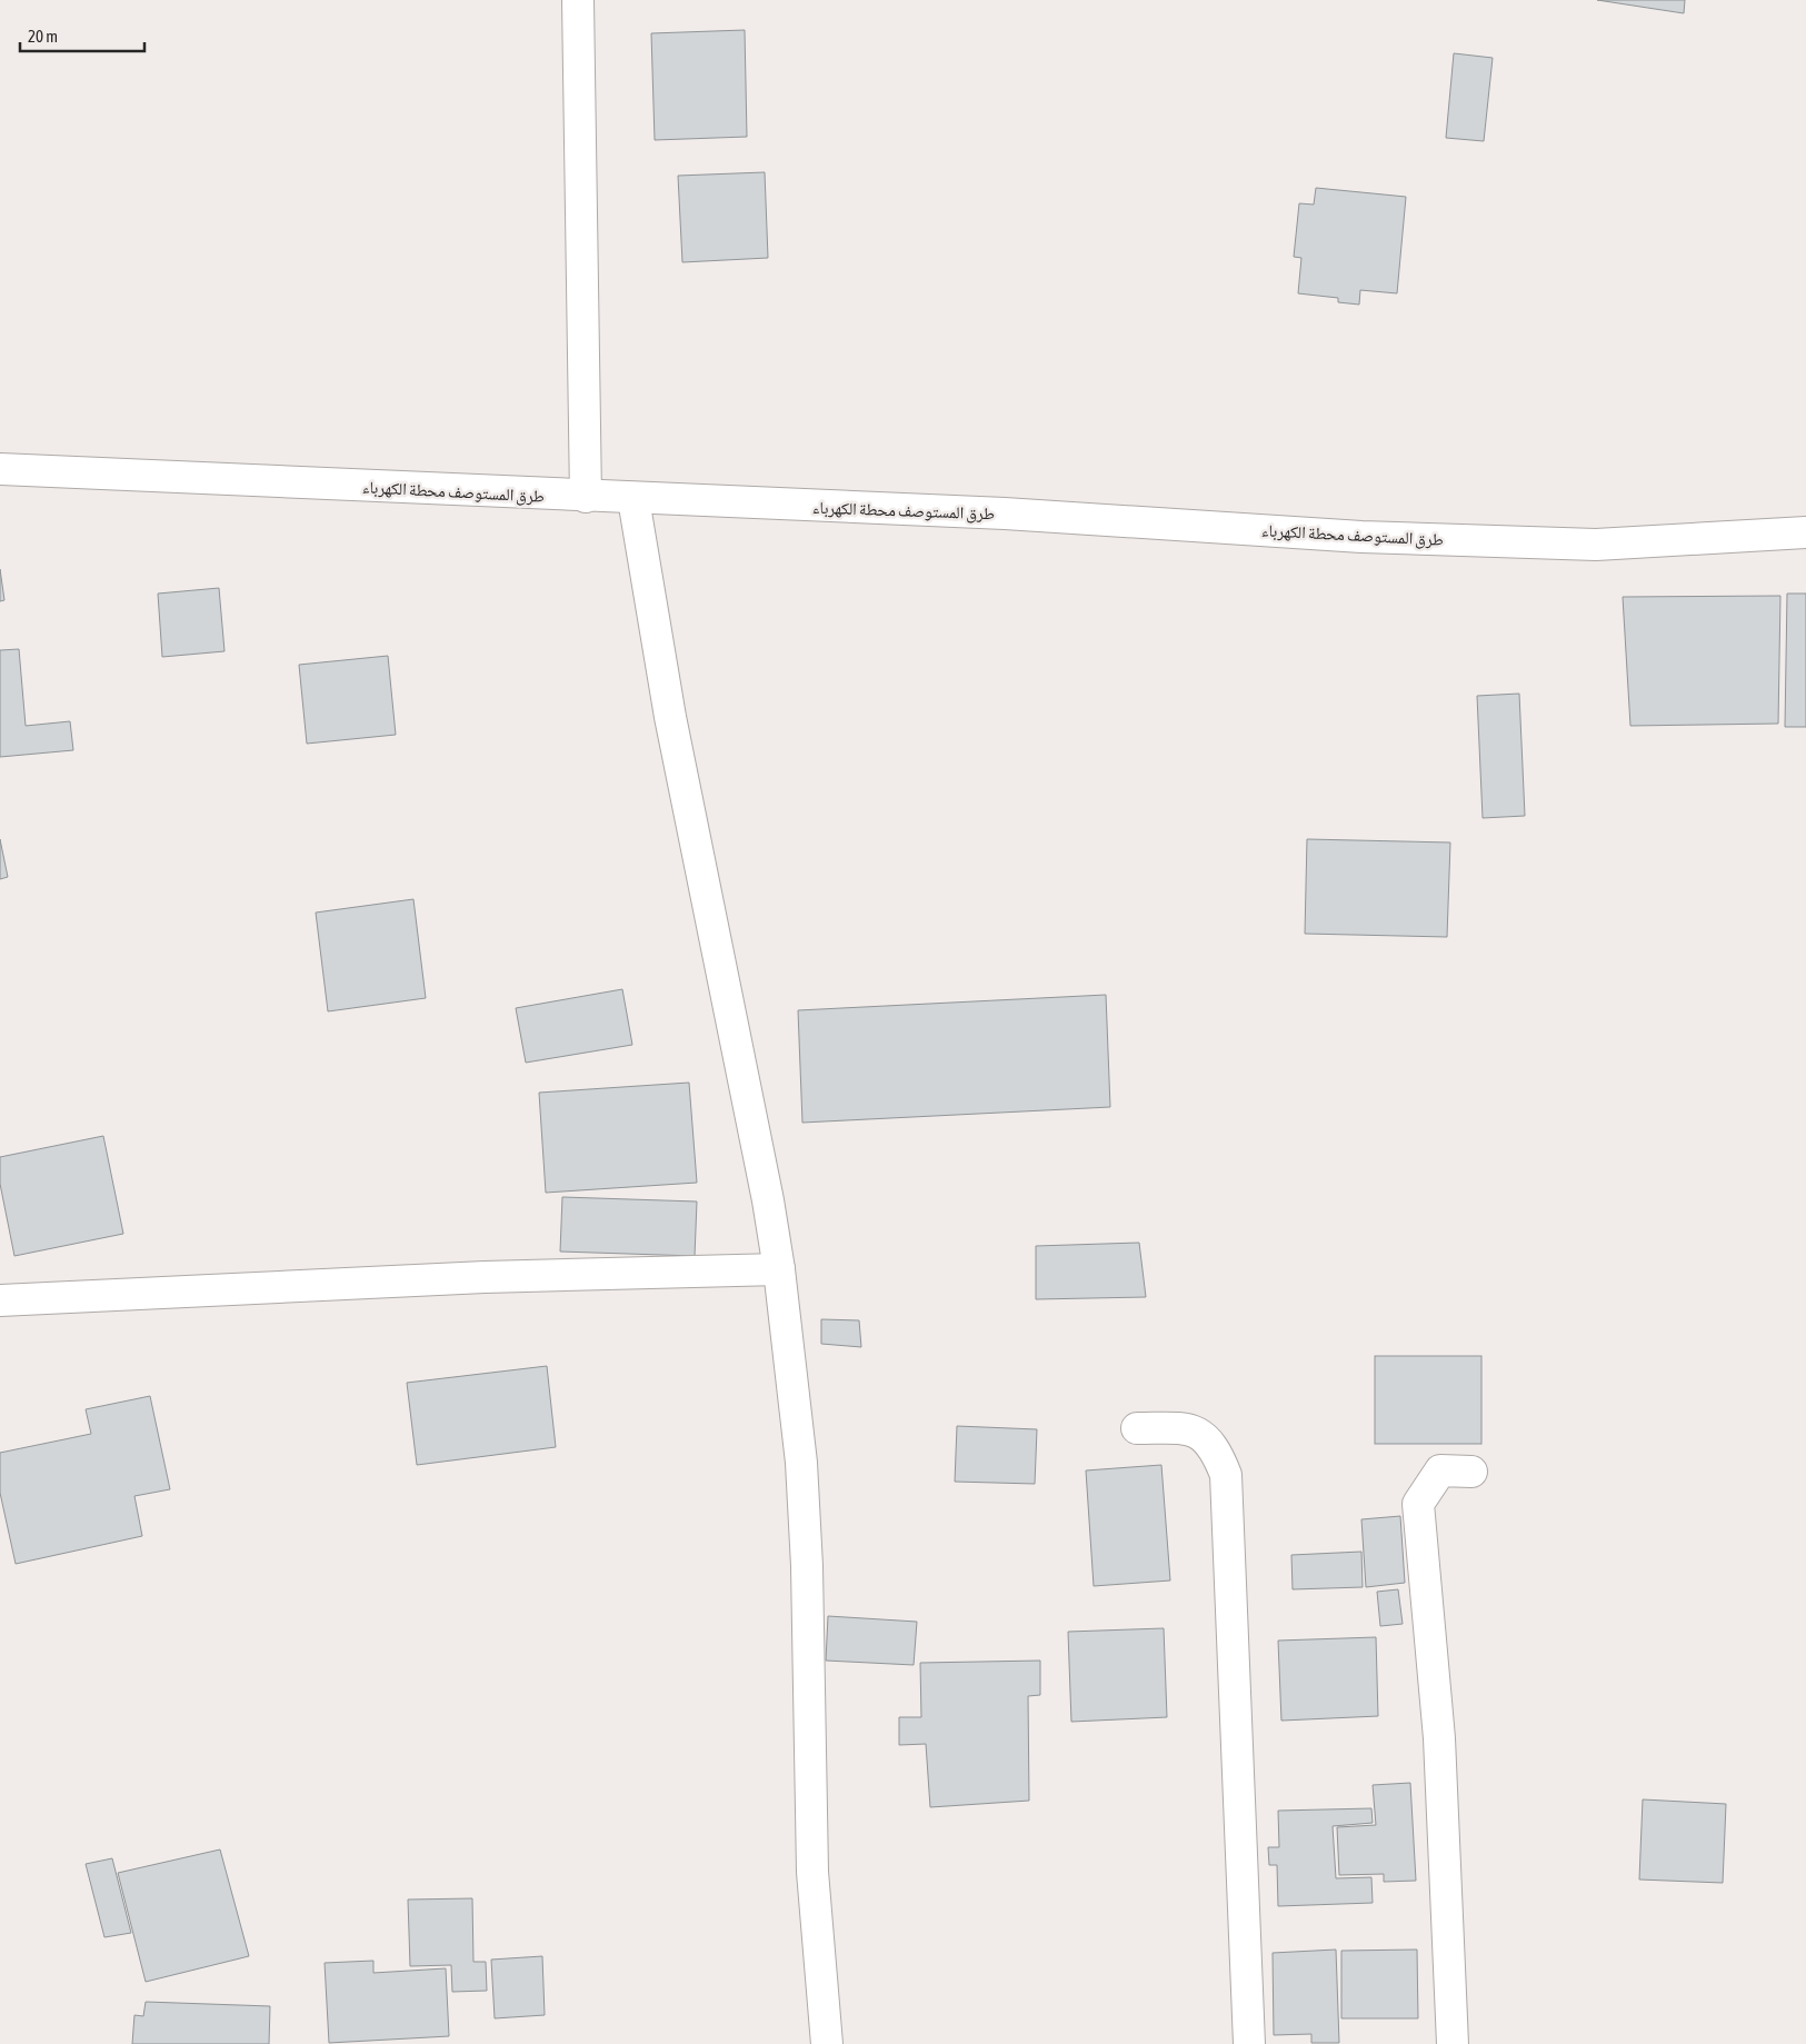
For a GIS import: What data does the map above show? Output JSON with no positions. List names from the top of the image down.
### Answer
{
  "streets": {
    "street": ["طرق المستوصف محطة الكهرباء"]
  },
  "scale_bar": "20 m"
}
